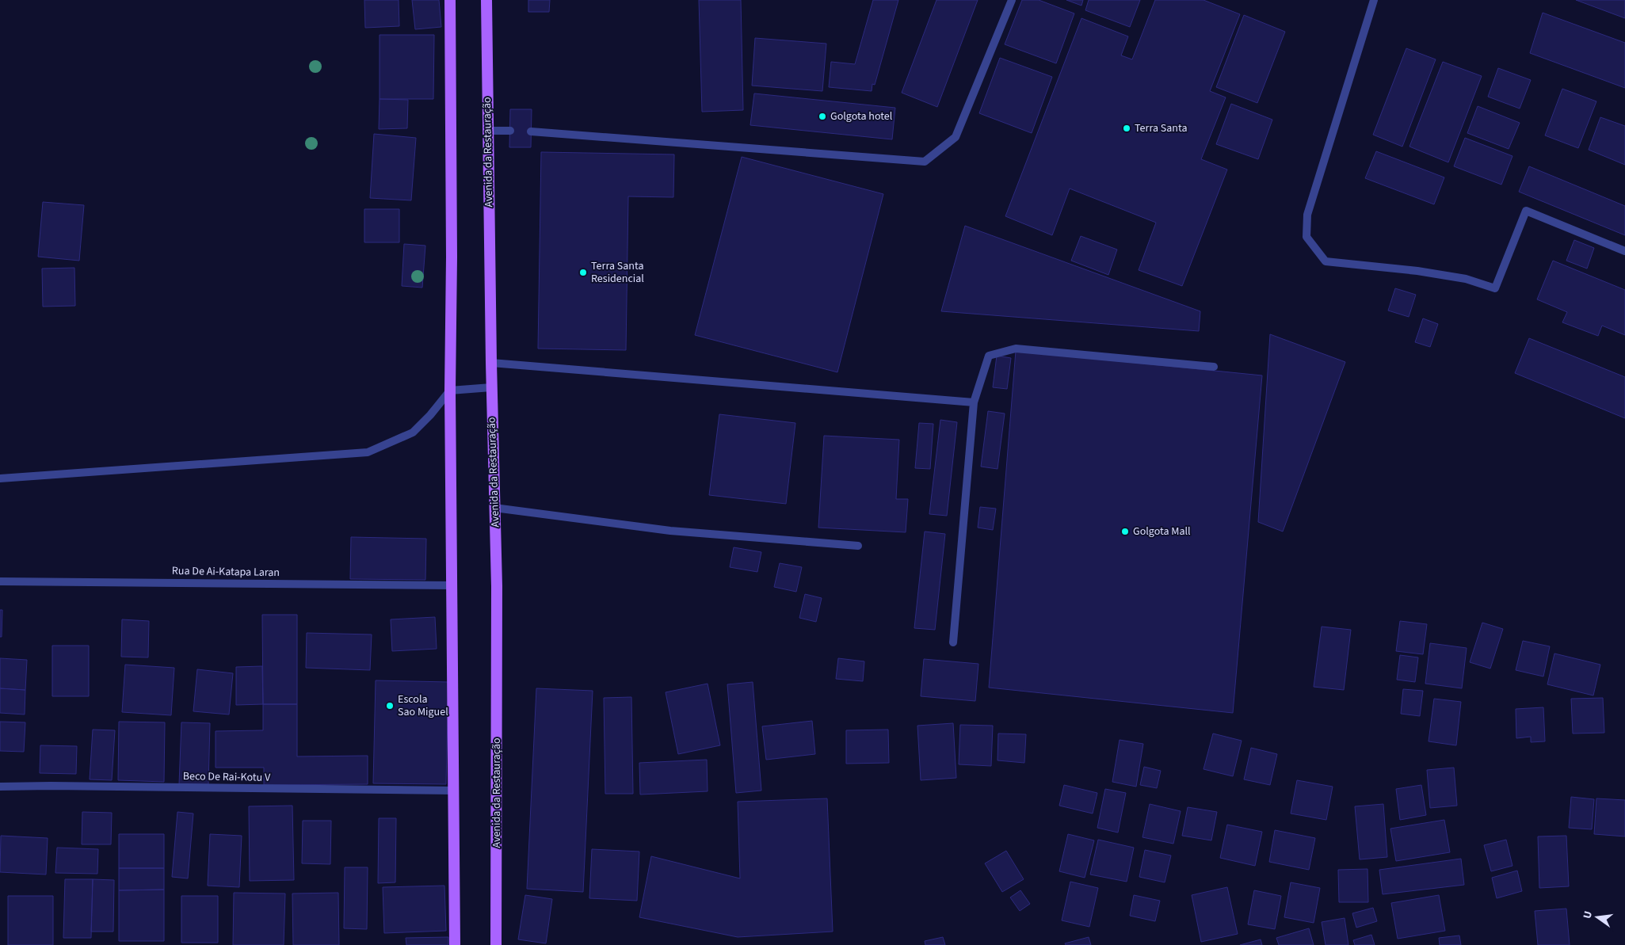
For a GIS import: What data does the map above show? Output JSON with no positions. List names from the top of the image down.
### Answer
{
  "streets": {
    "main road": ["Avenida da Restauração"],
    "street": ["Rua De Ai-Katapa Laran", "Beco De Rai-Kotu V"]
  },
  "places": [
    "Golgota hotel",
    "Terra Santa",
    "Terra Santa Residencial",
    "Golgota Mall",
    "Escola Sao Miguel"
  ],
  "north": "left"
}
